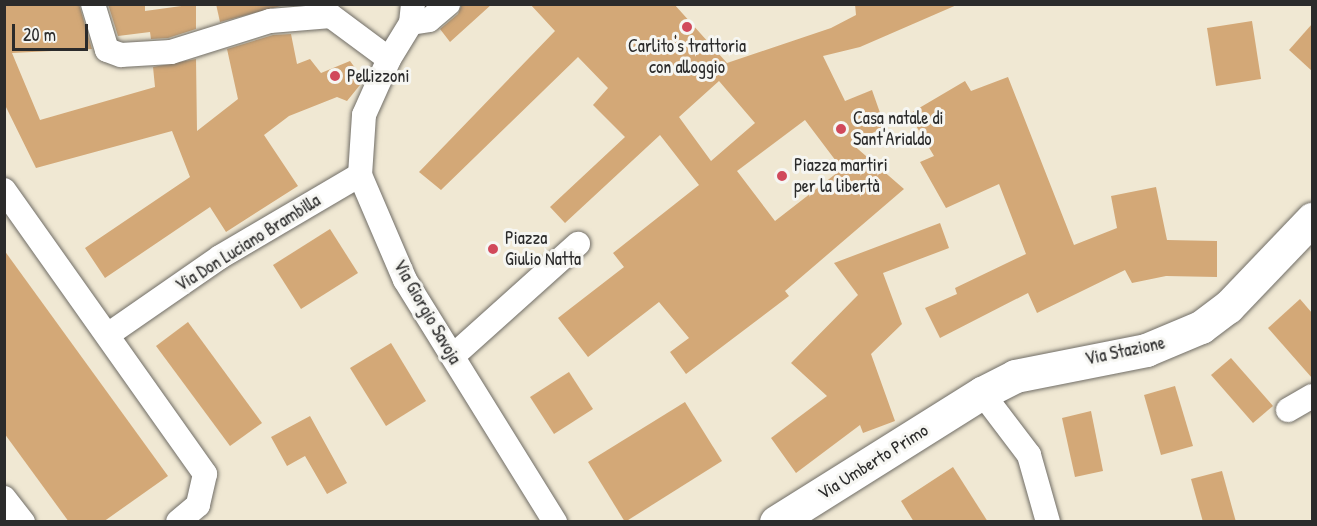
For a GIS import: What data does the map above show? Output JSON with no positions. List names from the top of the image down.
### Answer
{
  "streets": {
    "main road": ["Via Stazione", "Via Umberto Primo"],
    "street": ["Via Don Luciano Brambilla", "Via Giorgio Savoja"]
  },
  "crossings": [
    ["Via Don Luciano Brambilla", "Via Giorgio Savoja"],
    ["Via Stazione", "Via Umberto Primo"]
  ],
  "places": [
    "Carlito's trattoria con alloggio",
    "Pellizzoni",
    "Casa natale di Sant'Arialdo",
    "Piazza martiri per la libertà",
    "Piazza Giulio Natta"
  ],
  "scale_bar": "20 m"
}
